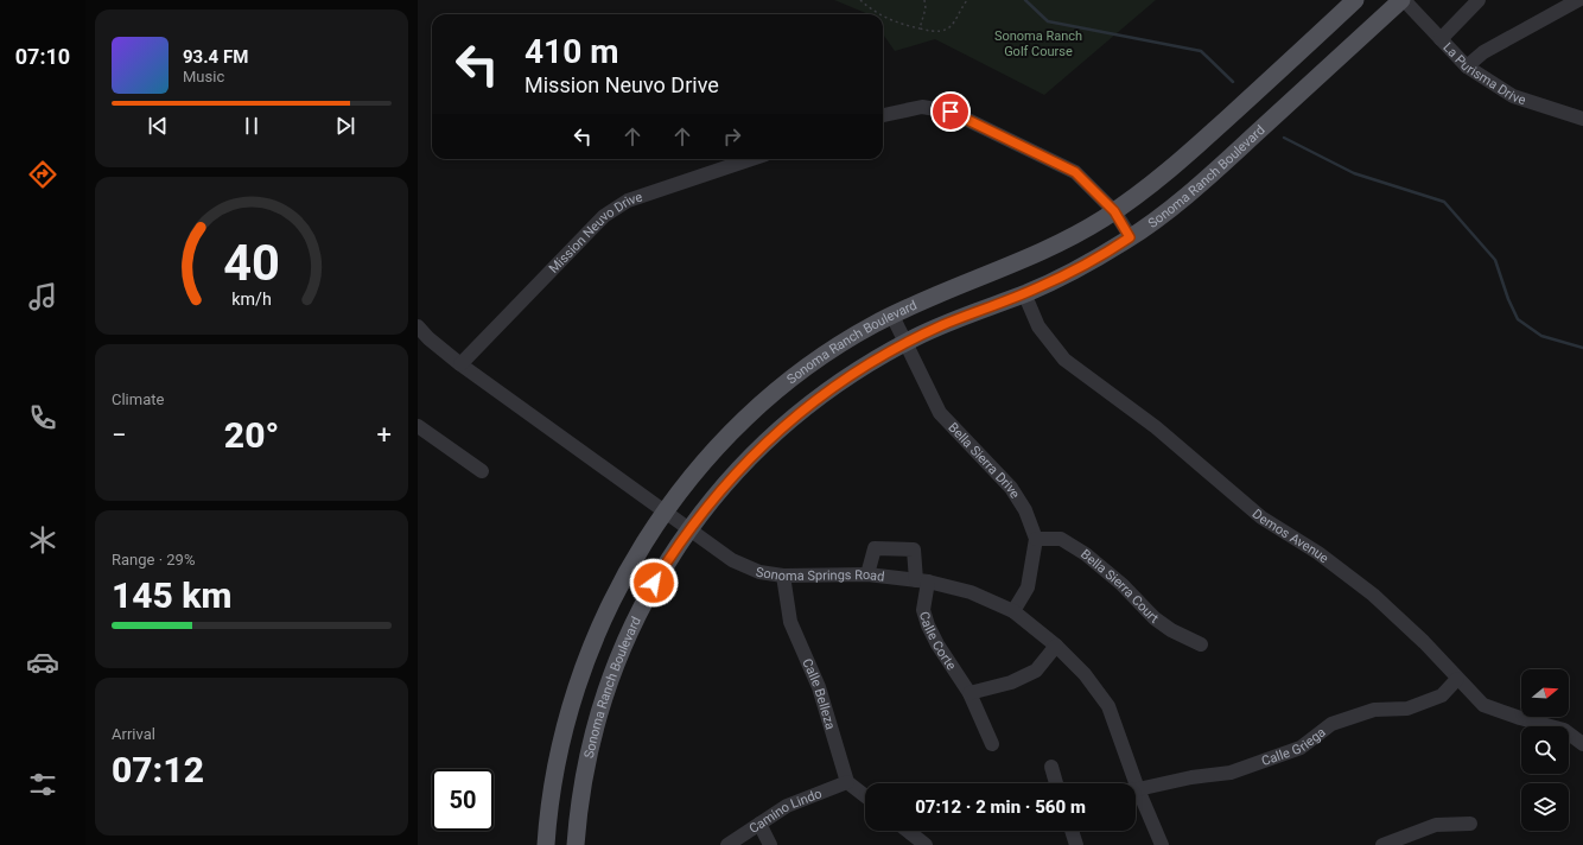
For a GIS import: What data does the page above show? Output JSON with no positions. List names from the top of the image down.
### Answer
{
  "streets": {
    "main road": ["Sonoma Ranch Boulevard"],
    "street": [
      "La Purisma Drive",
      "Mission Neuvo Drive",
      "Bella Sierra Drive",
      "Demos Avenue",
      "Sonoma Springs Road",
      "Bella Sierra Court",
      "Calle Corte",
      "Calle Belleza",
      "Calle Griega",
      "Camino Lindo"
    ]
  },
  "crossings": [
    ["La Purisma Drive", "Sonoma Ranch Boulevard"],
    ["Sonoma Ranch Boulevard", "Bella Sierra Drive"],
    ["Sonoma Ranch Boulevard", "Demos Avenue"],
    ["Sonoma Ranch Boulevard", "Sonoma Springs Road"],
    ["Mission Neuvo Drive", "Sonoma Springs Road"],
    ["Bella Sierra Drive", "Sonoma Springs Road"],
    ["Bella Sierra Drive", "Bella Sierra Court"],
    ["Demos Avenue", "Calle Griega"],
    ["Sonoma Springs Road", "Calle Corte"],
    ["Sonoma Springs Road", "Calle Belleza"],
    ["Sonoma Springs Road", "Calle Griega"],
    ["Calle Belleza", "Camino Lindo"]
  ],
  "parks": ["Sonoma Ranch Golf Course"],
  "north": "right",
  "page": {
    "tabs": "07:10",
    "turn": ["410 m", "Mission Neuvo Drive"],
    "song": ["93.4 FM", "Music"],
    "tile": [
      "Climate",
      ["Range · 29%", "145 km"],
      ["Arrival", "07:12"]
    ],
    "heat": ["−", "20°", "+"],
    "limit": "50",
    "trip": "07:12 · 2 min · 560 m",
    "gauge": ["40", "km/h"]
  }
}
